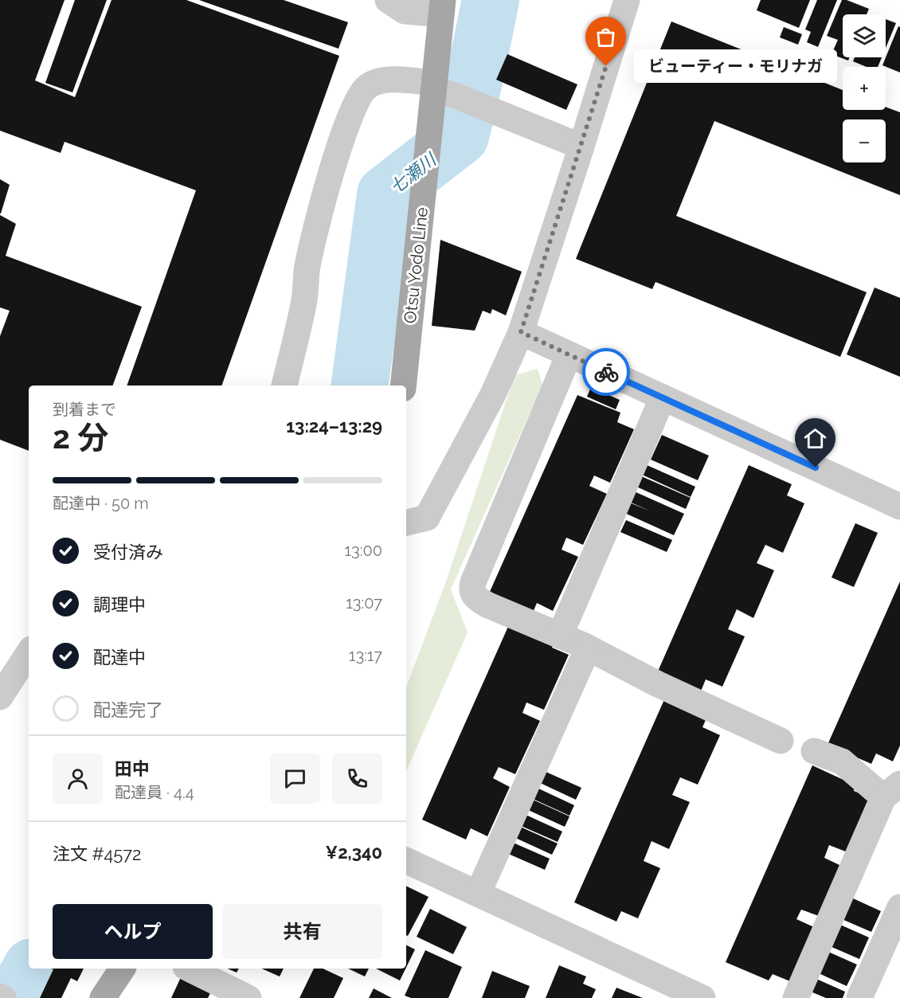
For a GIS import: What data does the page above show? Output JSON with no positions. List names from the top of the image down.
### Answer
{
  "streets": {
    "main road": ["Otsu Yodo Line"]
  },
  "water": ["七瀬川"],
  "places": ["ビューティー・モリナガ"],
  "page": {
    "map_buttons": ["+", "−"],
    "bubble": "ビューティー・モリナガ",
    "heading": ["2 分", "到着まで", "13:24–13:29"],
    "panel": [
      "田中",
      "配達員 · 4.4",
      "注文 #4572",
      "¥2,340"
    ],
    "bar": "配達中 · 50 m",
    "list": [
      ["受付済み", "13:00"],
      ["調理中", "13:07"],
      ["配達中", "13:17"],
      "配達完了"
    ],
    "buttons": ["ヘルプ", "共有"]
  }
}
